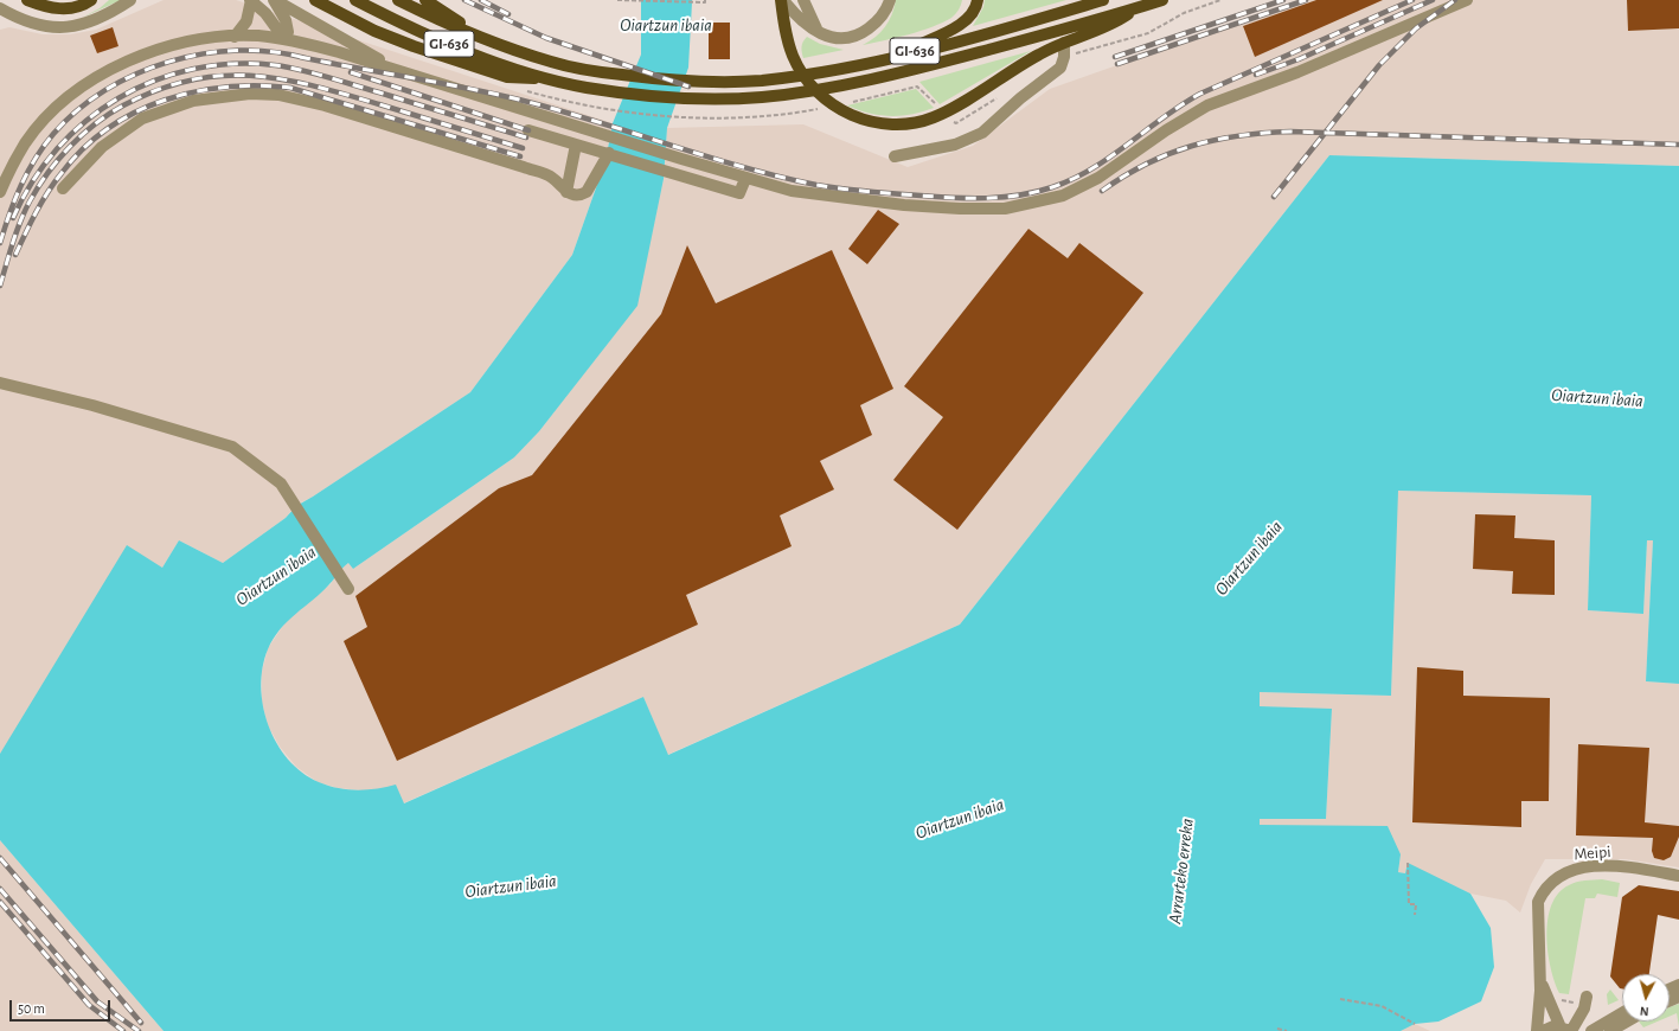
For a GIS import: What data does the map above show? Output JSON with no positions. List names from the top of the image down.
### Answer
{
  "streets": {
    "main road": ["GI-636"],
    "street": ["Meipi"]
  },
  "water": ["Oiartzun ibaia", "Arrarteko erreka"],
  "scale_bar": "50 m",
  "north": "bottom"
}
